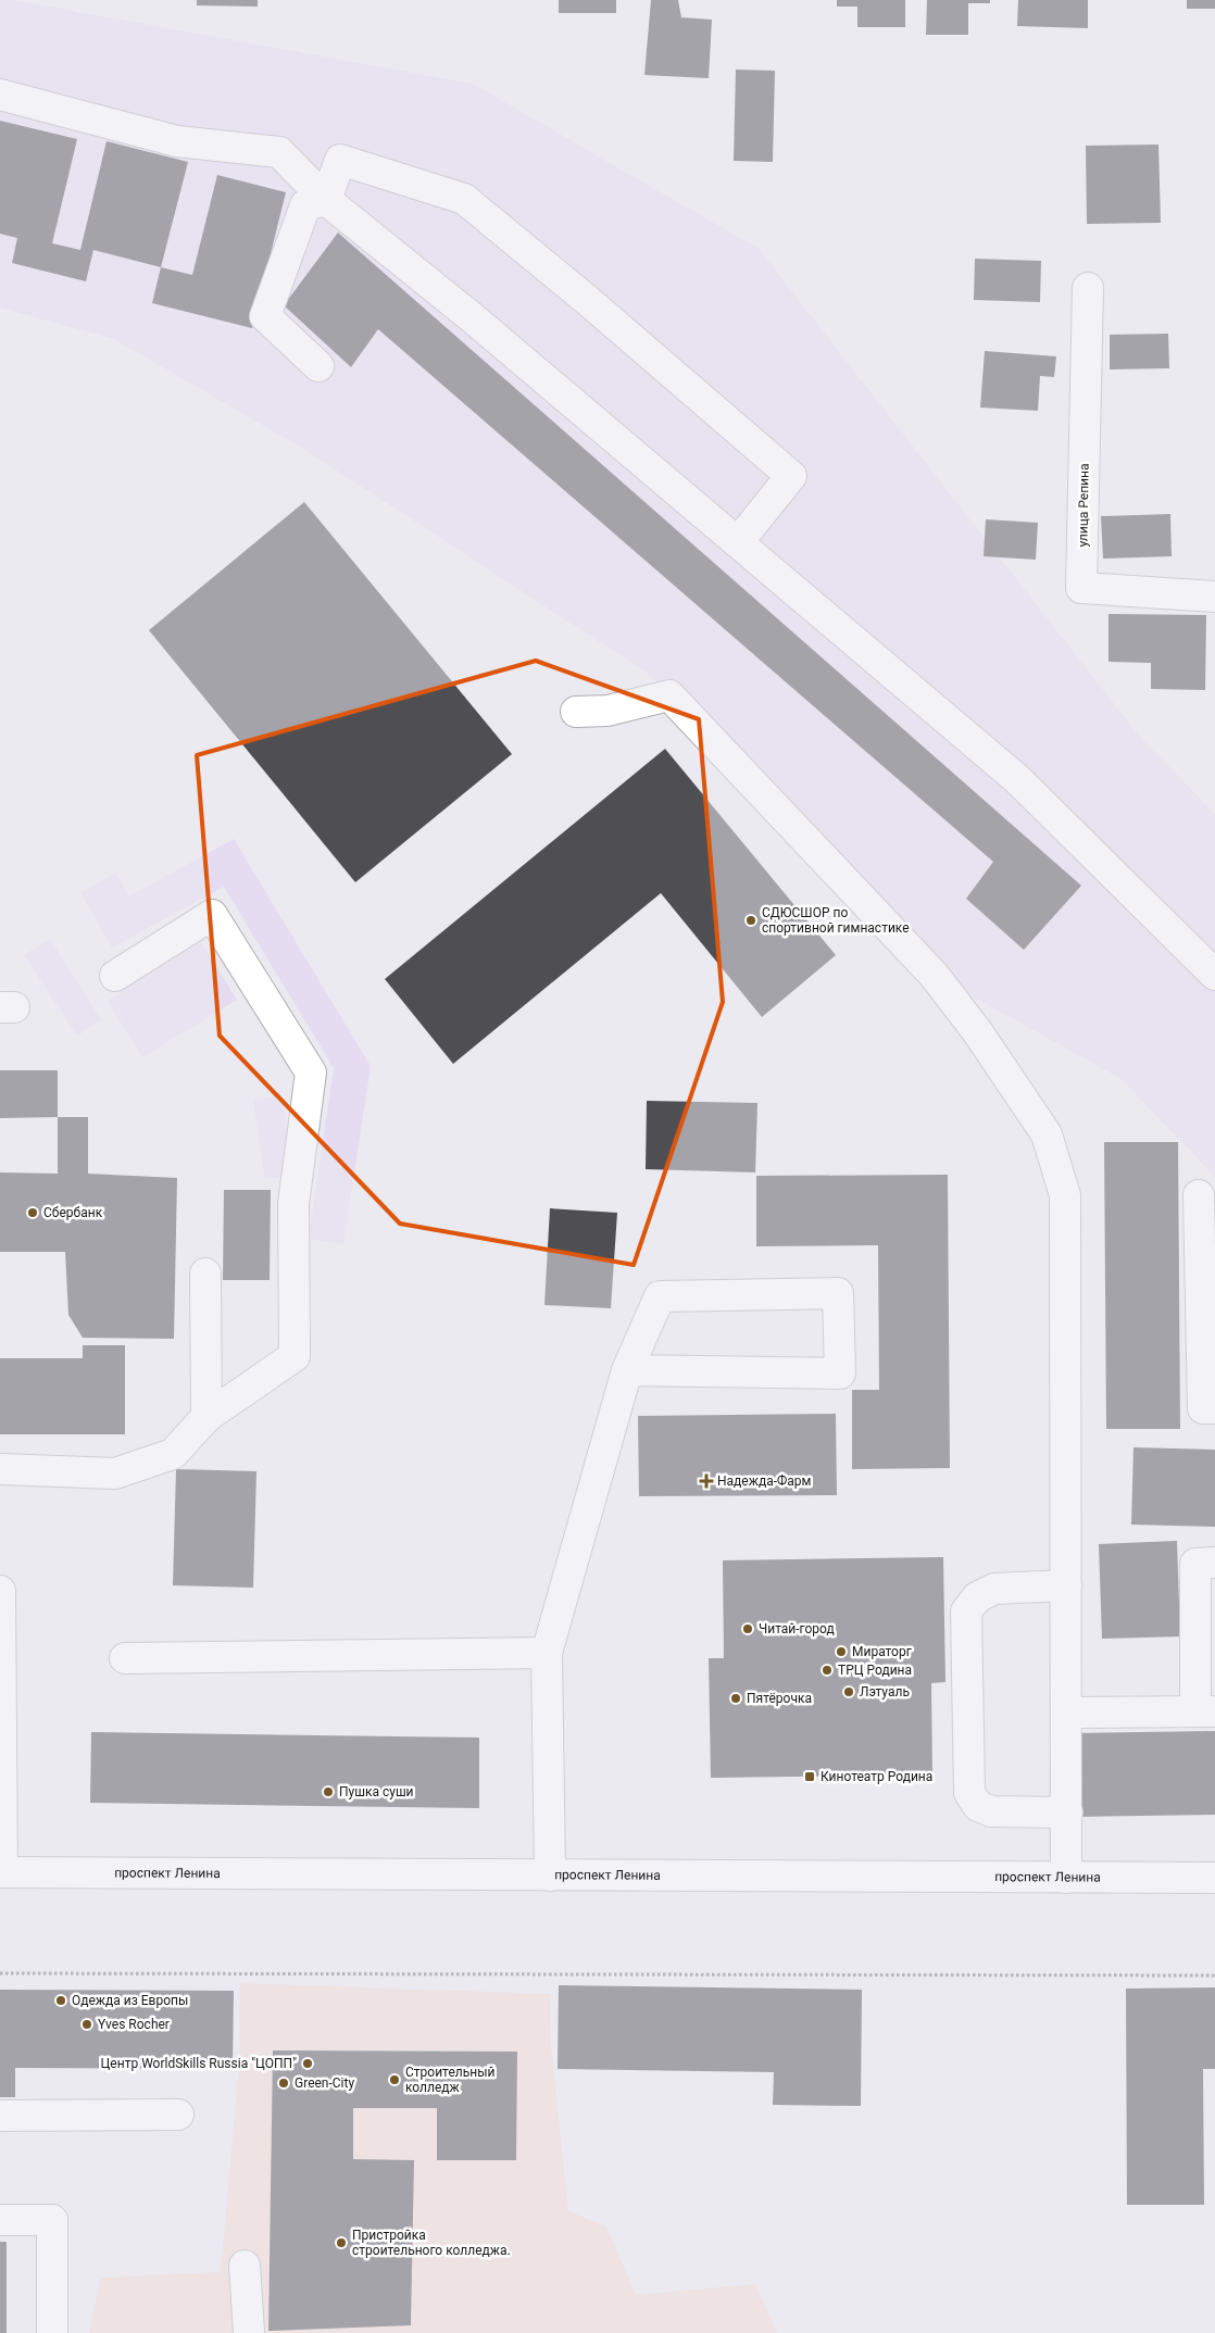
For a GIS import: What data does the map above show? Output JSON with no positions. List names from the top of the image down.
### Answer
{
  "streets": {
    "main road": ["улица Репина", "проспект Ленина"]
  },
  "places": {
    "other": [
      "СДЮСШОР по спортивной гимнастике",
      "Сбербанк",
      "Читай-город",
      "Мираторг",
      "ТРЦ Родина",
      "Лэтуаль",
      "Пятёрочка",
      "Пушка суши",
      "Одежда из Европы",
      "Yves Rocher",
      "Центр WorldSkills Russia \"ЦОПП\"",
      "Строительный колледж",
      "Green-City",
      "Пристройка строительного колледжа."
    ],
    "health": ["Надежда-Фарм"],
    "transit": ["Кинотеатр Родина"]
  }
}
